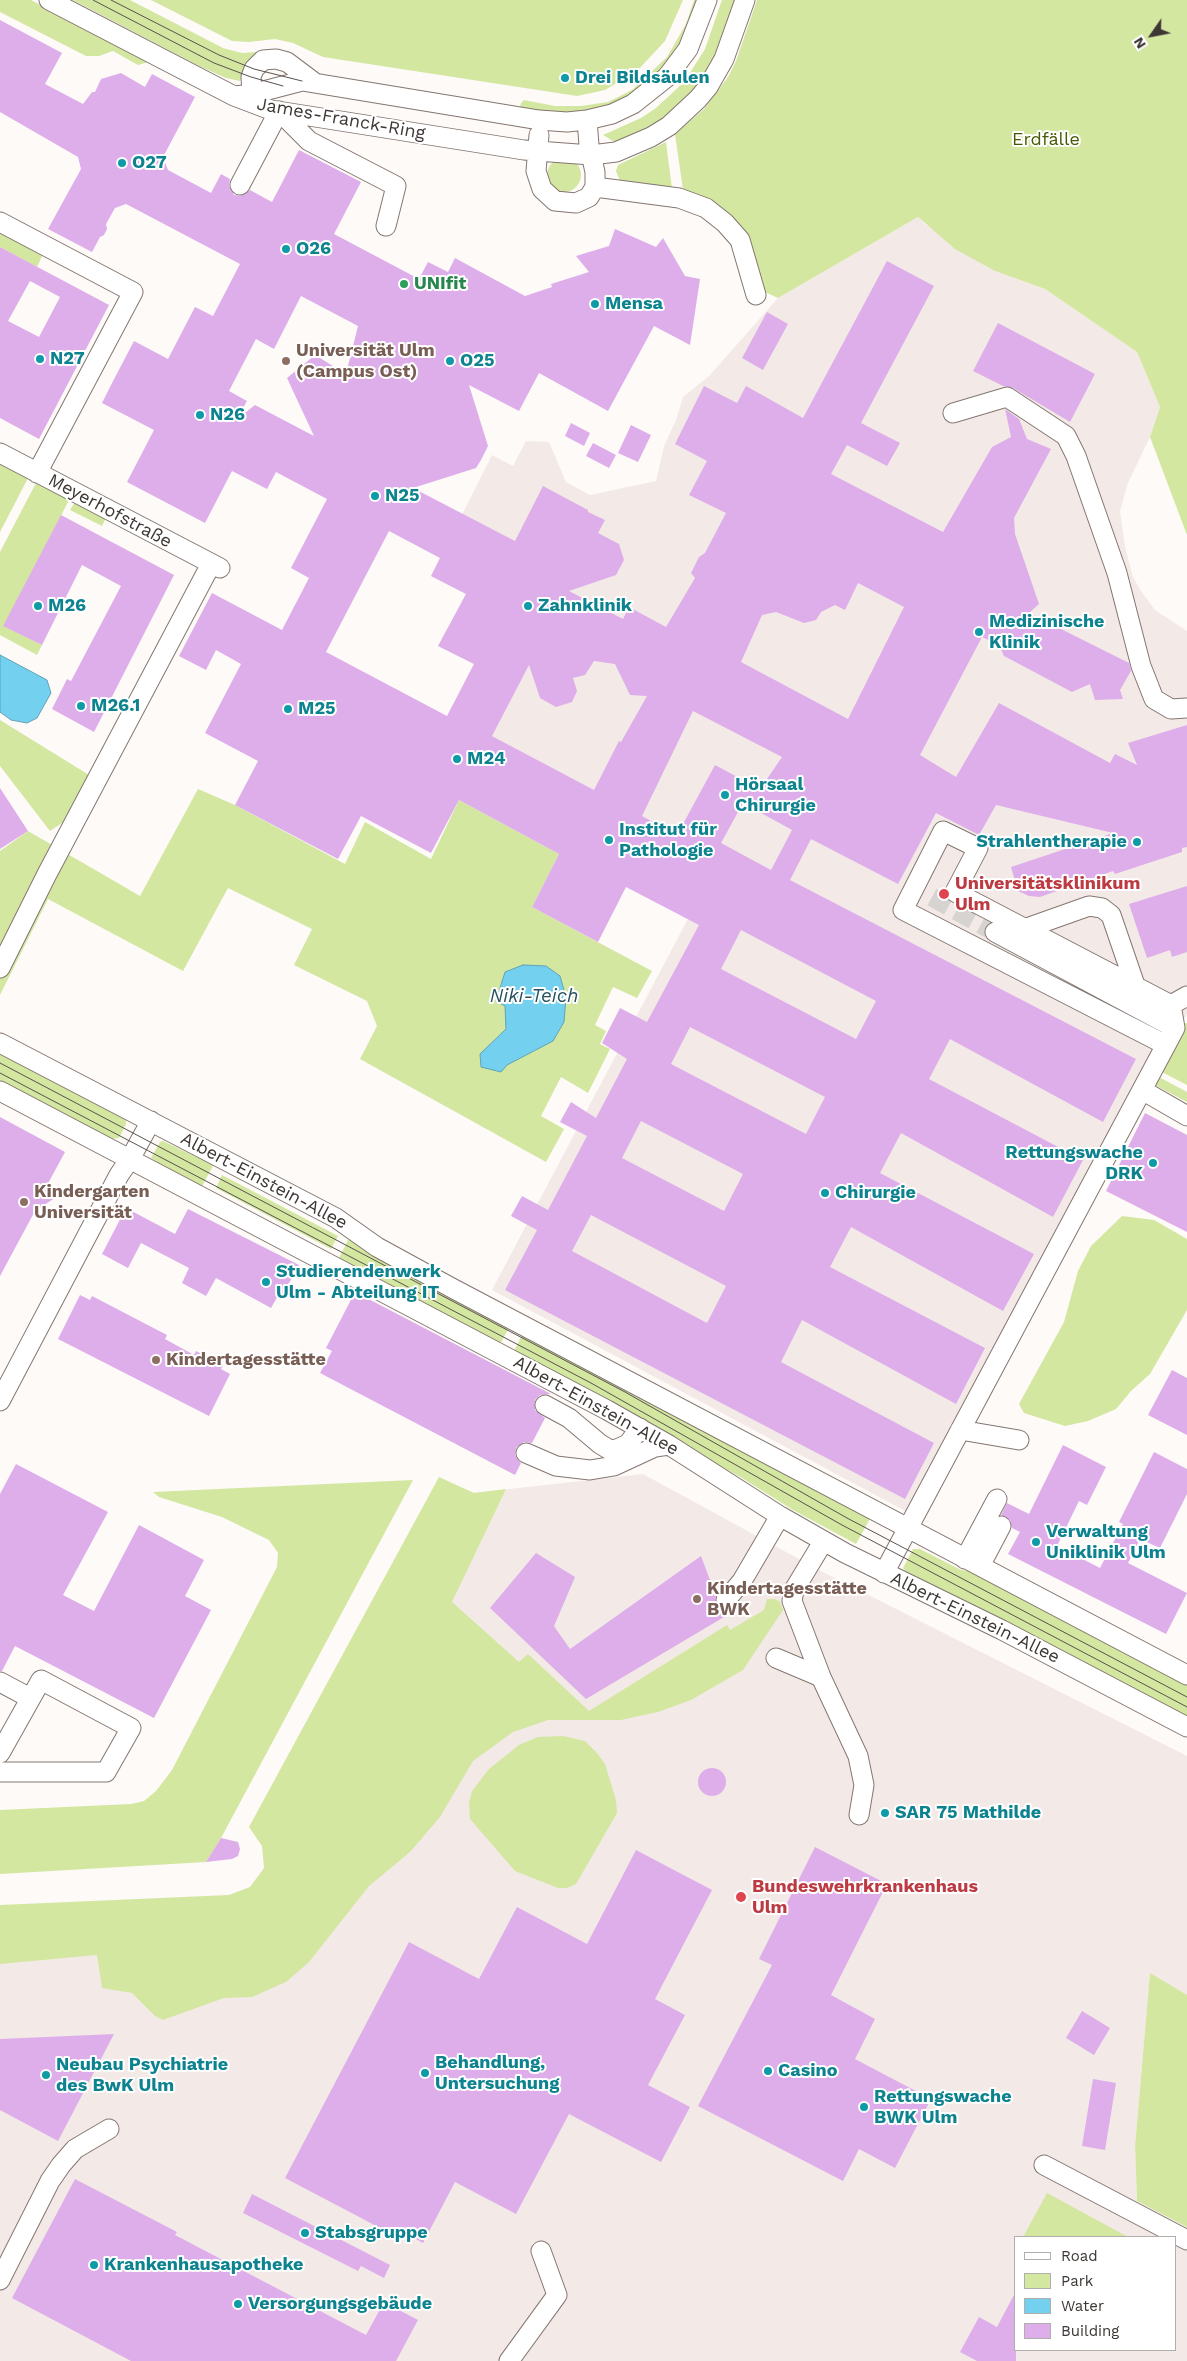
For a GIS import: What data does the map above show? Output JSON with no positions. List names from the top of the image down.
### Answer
{
  "streets": {
    "street": ["James-Franck-Ring", "Meyerhofstraße", "Albert-Einstein-Allee"]
  },
  "water": ["Niki-Teich"],
  "parks": ["Erdfälle"],
  "places": [
    "Drei Bildsäulen",
    "O27",
    "O26",
    "UNIfit",
    "Mensa",
    "N27",
    "Universität Ulm (Campus Ost)",
    "O25",
    "N26",
    "N25",
    "M26",
    "Zahnklinik",
    "Medizinische Klinik",
    "M26.1",
    "M25",
    "M24",
    "Hörsaal Chirurgie",
    "Institut für Pathologie",
    "Strahlentherapie",
    "Universitätsklinikum Ulm",
    "Rettungswache DRK",
    "Chirurgie",
    "Kindergarten Universität",
    "Studierendenwerk Ulm - Abteilung IT",
    "Kindertagesstätte",
    "Verwaltung Uniklinik Ulm",
    "Kindertagesstätte BWK",
    "SAR 75 Mathilde",
    "Bundeswehrkrankenhaus Ulm",
    "Casino",
    "Behandlung, Untersuchung",
    "Neubau Psychiatrie des BwK Ulm",
    "Rettungswache BWK Ulm",
    "Stabsgruppe",
    "Krankenhausapotheke",
    "Versorgungsgebäude"
  ],
  "legend": [
    "Road",
    "Park",
    "Water",
    "Building"
  ],
  "north": "bottom left"
}
